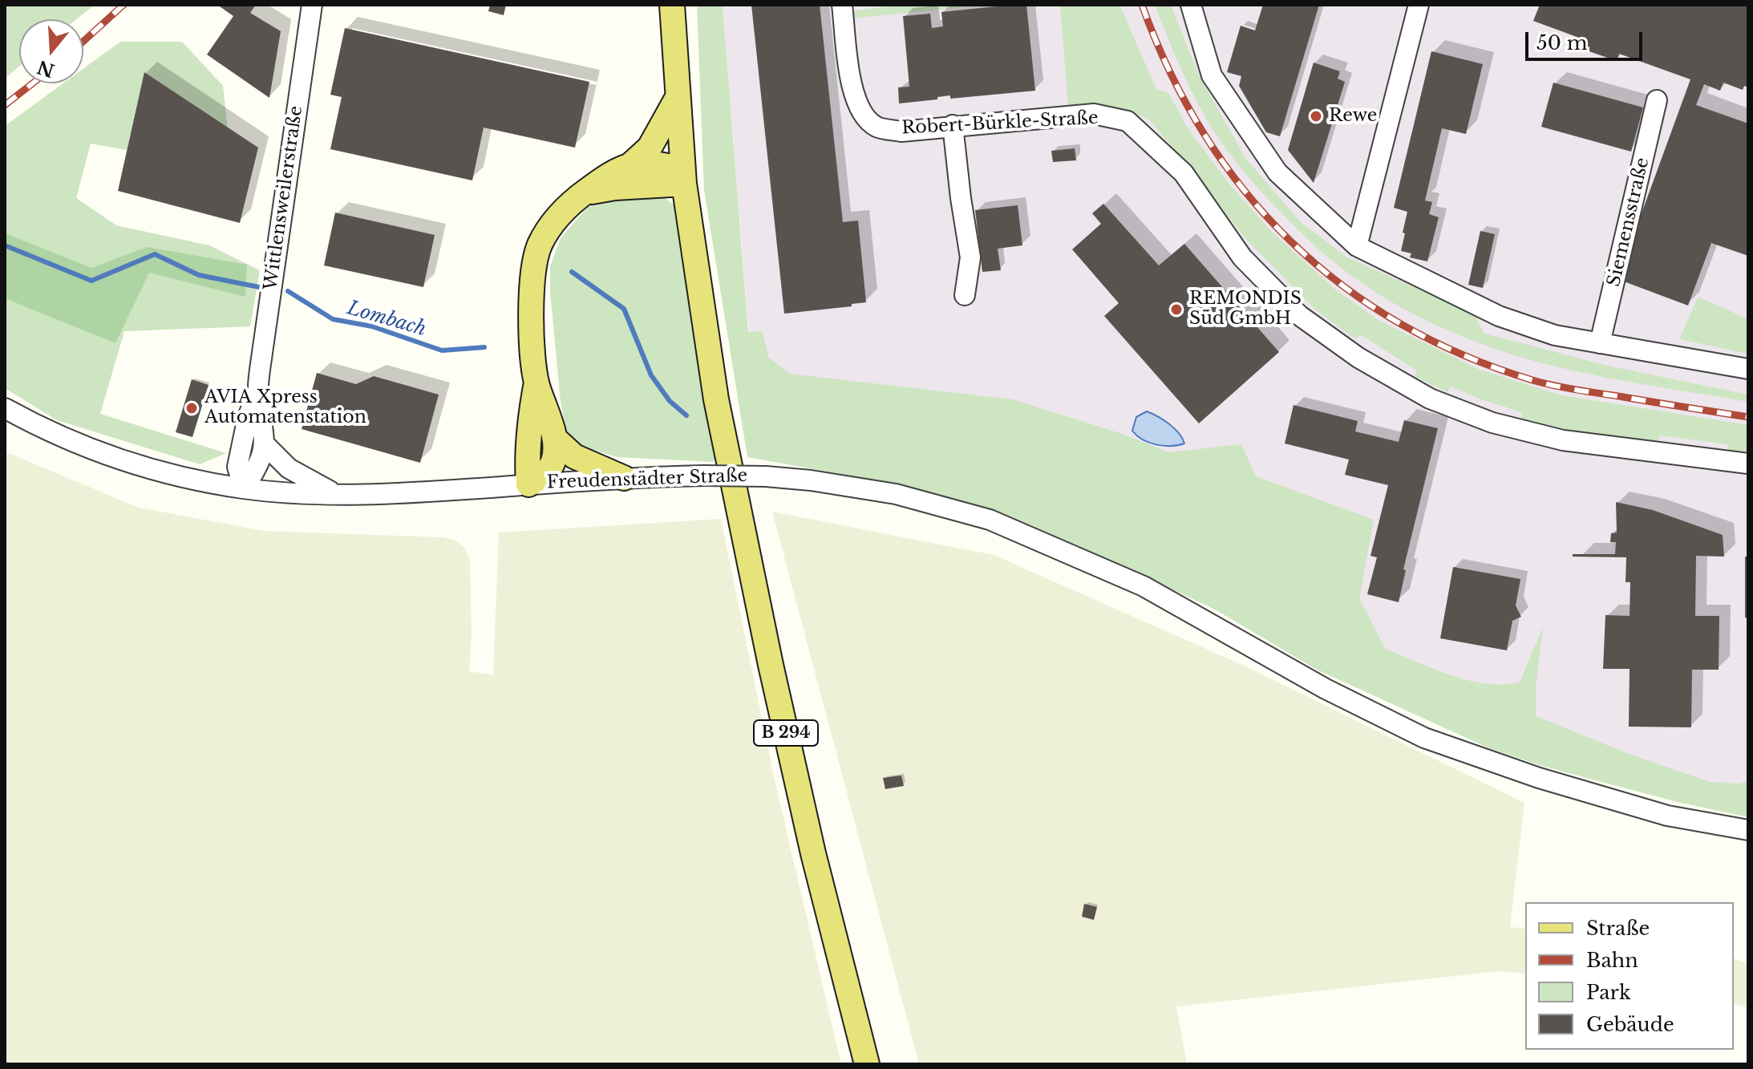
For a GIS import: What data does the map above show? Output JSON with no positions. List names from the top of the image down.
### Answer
{
  "streets": {
    "main road": ["B 294"],
    "street": [
      "Robert-Bürkle-Straße",
      "Wittlensweilerstraße",
      "Siemensstraße",
      "Freudenstädter Straße"
    ]
  },
  "crossings": [
    ["Wittlensweilerstraße", "Freudenstädter Straße"]
  ],
  "water": ["Lombach"],
  "places": ["Rewe", "REMONDIS Süd GmbH", "AVIA Xpress Automatenstation"],
  "legend": [
    "Straße",
    "Bahn",
    "Park",
    "Gebäude"
  ],
  "scale_bar": "50 m",
  "north": "bottom"
}
